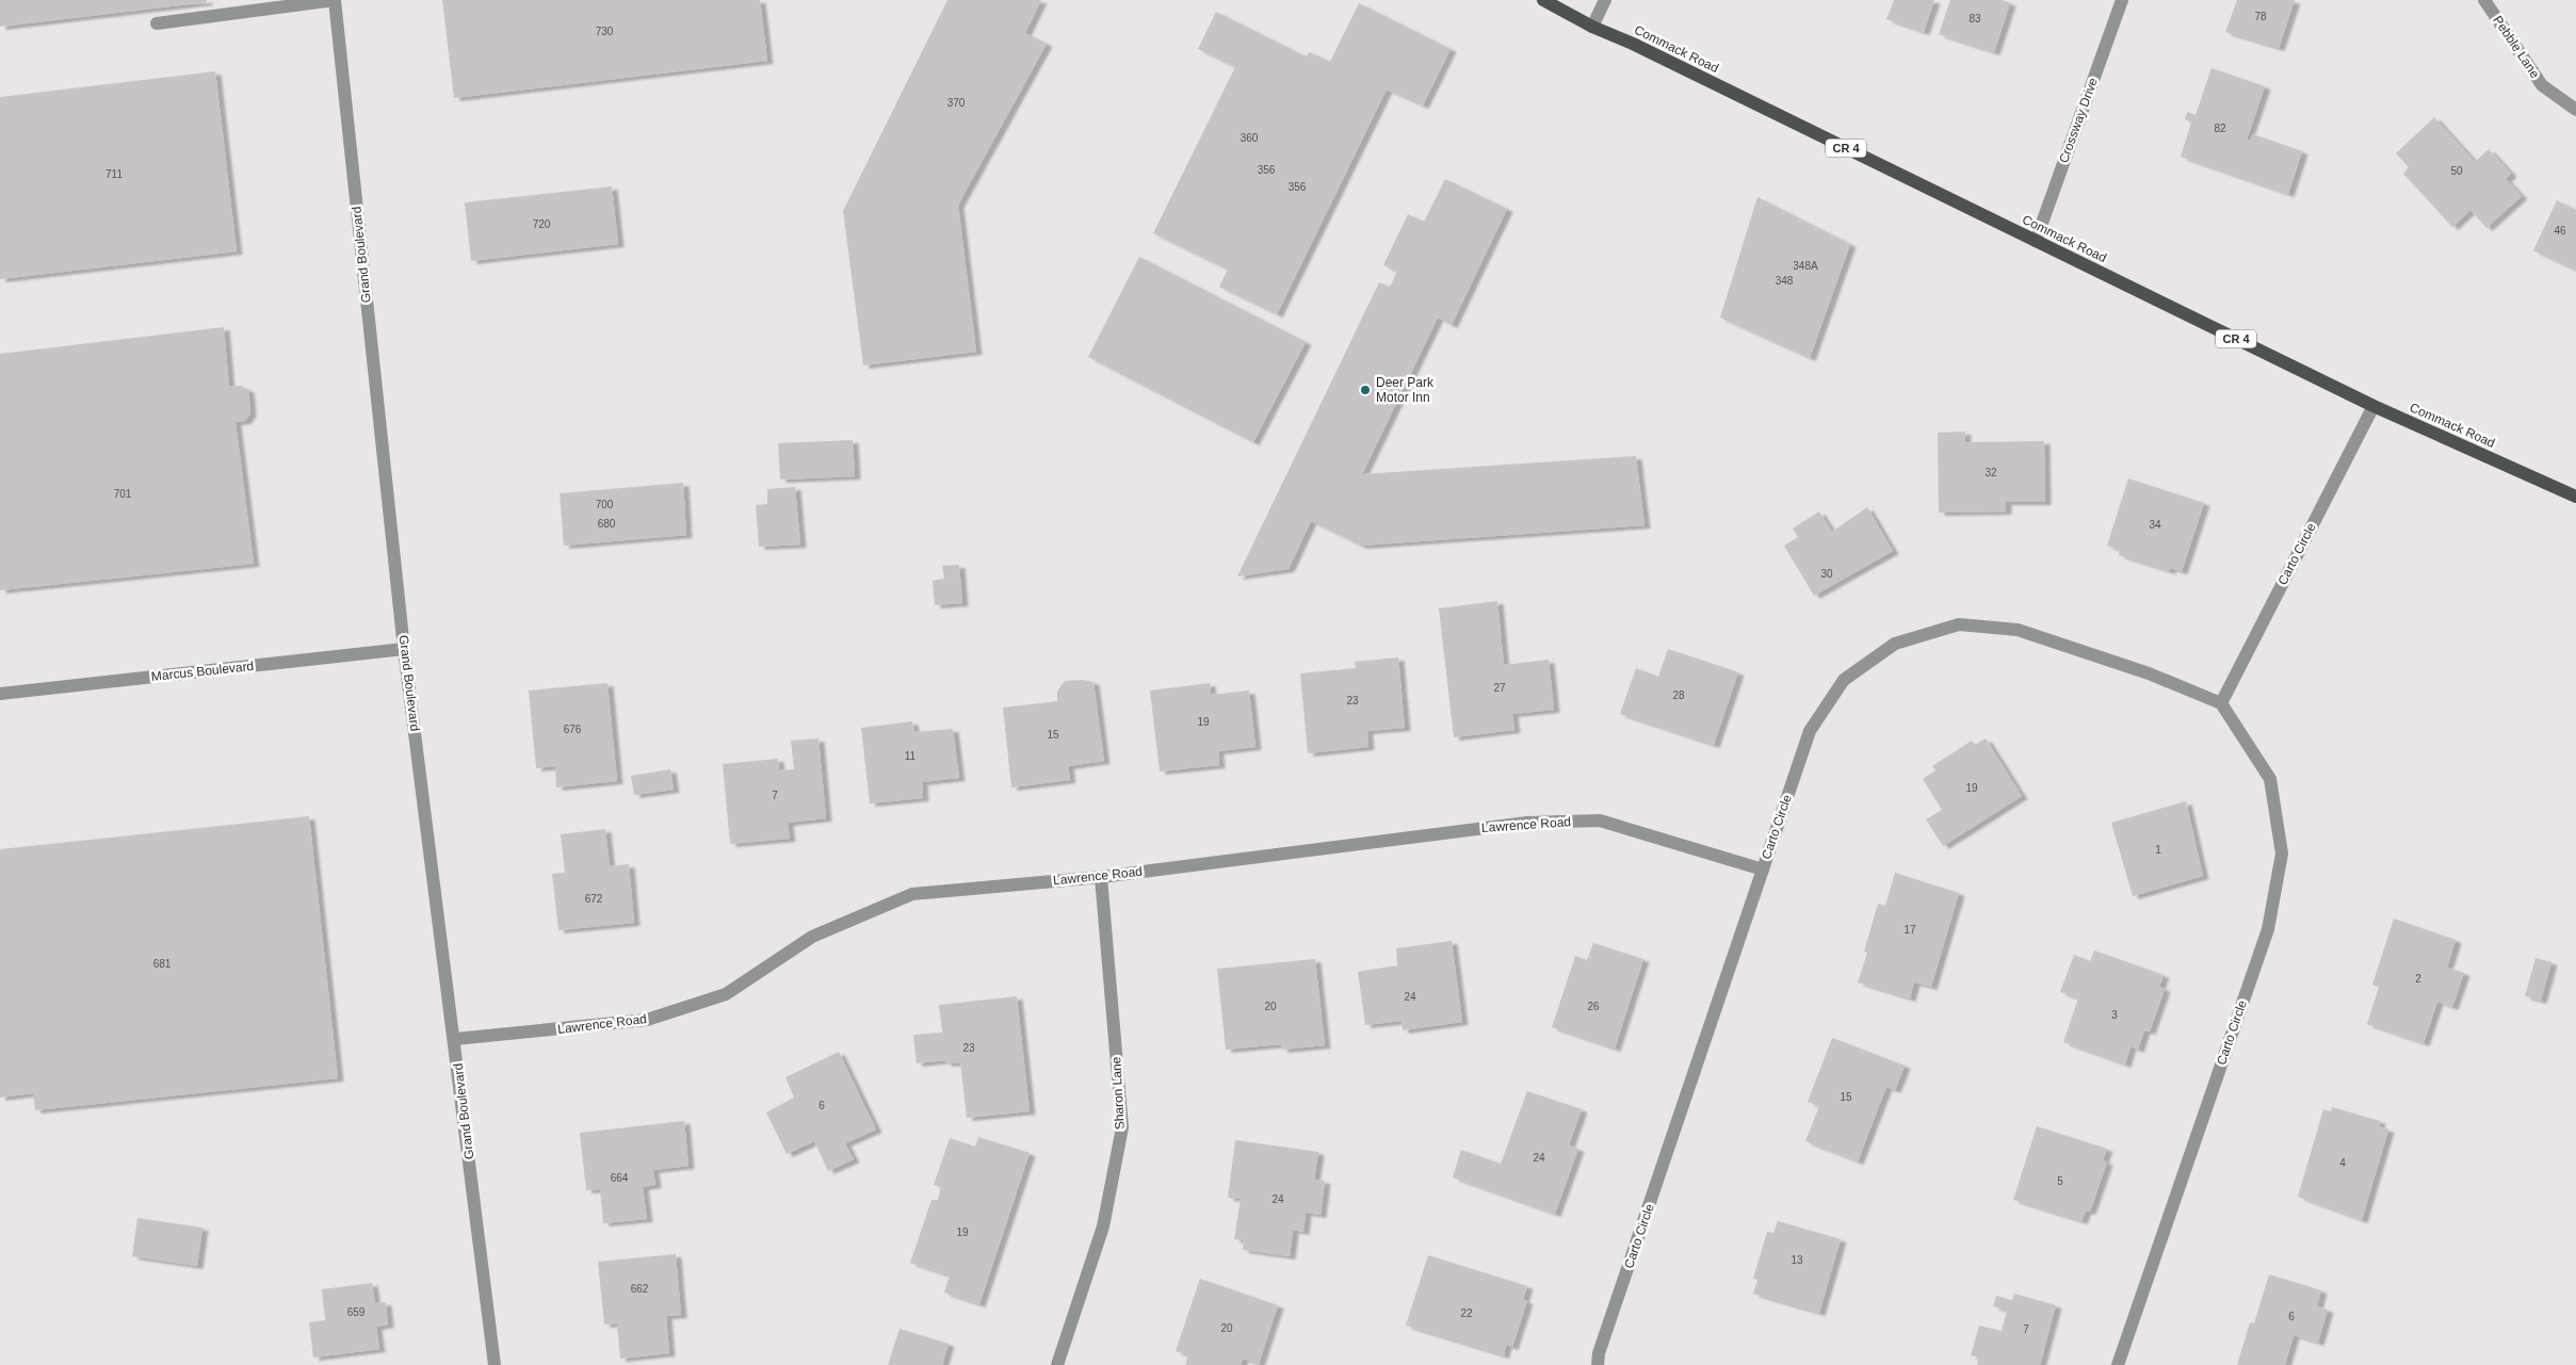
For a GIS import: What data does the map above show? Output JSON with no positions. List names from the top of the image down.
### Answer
{
  "streets": {
    "main road": ["Commack Road", "CR 4"],
    "street": [
      "Pebble Lane",
      "Crossway Drive",
      "Grand Boulevard",
      "Carto Circle",
      "Marcus Boulevard",
      "Lawrence Road",
      "Sharon Lane"
    ]
  },
  "crossings": [
    ["Commack Road", "Crossway Drive"],
    ["Commack Road", "Carto Circle"],
    ["Grand Boulevard", "Marcus Boulevard"],
    ["Grand Boulevard", "Lawrence Road"],
    ["Carto Circle", "Lawrence Road"],
    ["Lawrence Road", "Sharon Lane"]
  ],
  "places": ["Deer Park Motor Inn"],
  "house_numbers": [
    "78",
    "83",
    "730",
    "370",
    "82",
    "360",
    "356",
    "50",
    "711",
    "356",
    "720",
    "46",
    "348A",
    "348",
    "32",
    "701",
    "700",
    "680",
    "34",
    "30",
    "27",
    "28",
    "23",
    "19",
    "676",
    "15",
    "11",
    "19",
    "7",
    "1",
    "672",
    "17",
    "681",
    "2",
    "24",
    "20",
    "26",
    "3",
    "23",
    "15",
    "6",
    "24",
    "4",
    "664",
    "5",
    "24",
    "19",
    "13",
    "662",
    "659",
    "22",
    "6",
    "20",
    "7"
  ]
}
